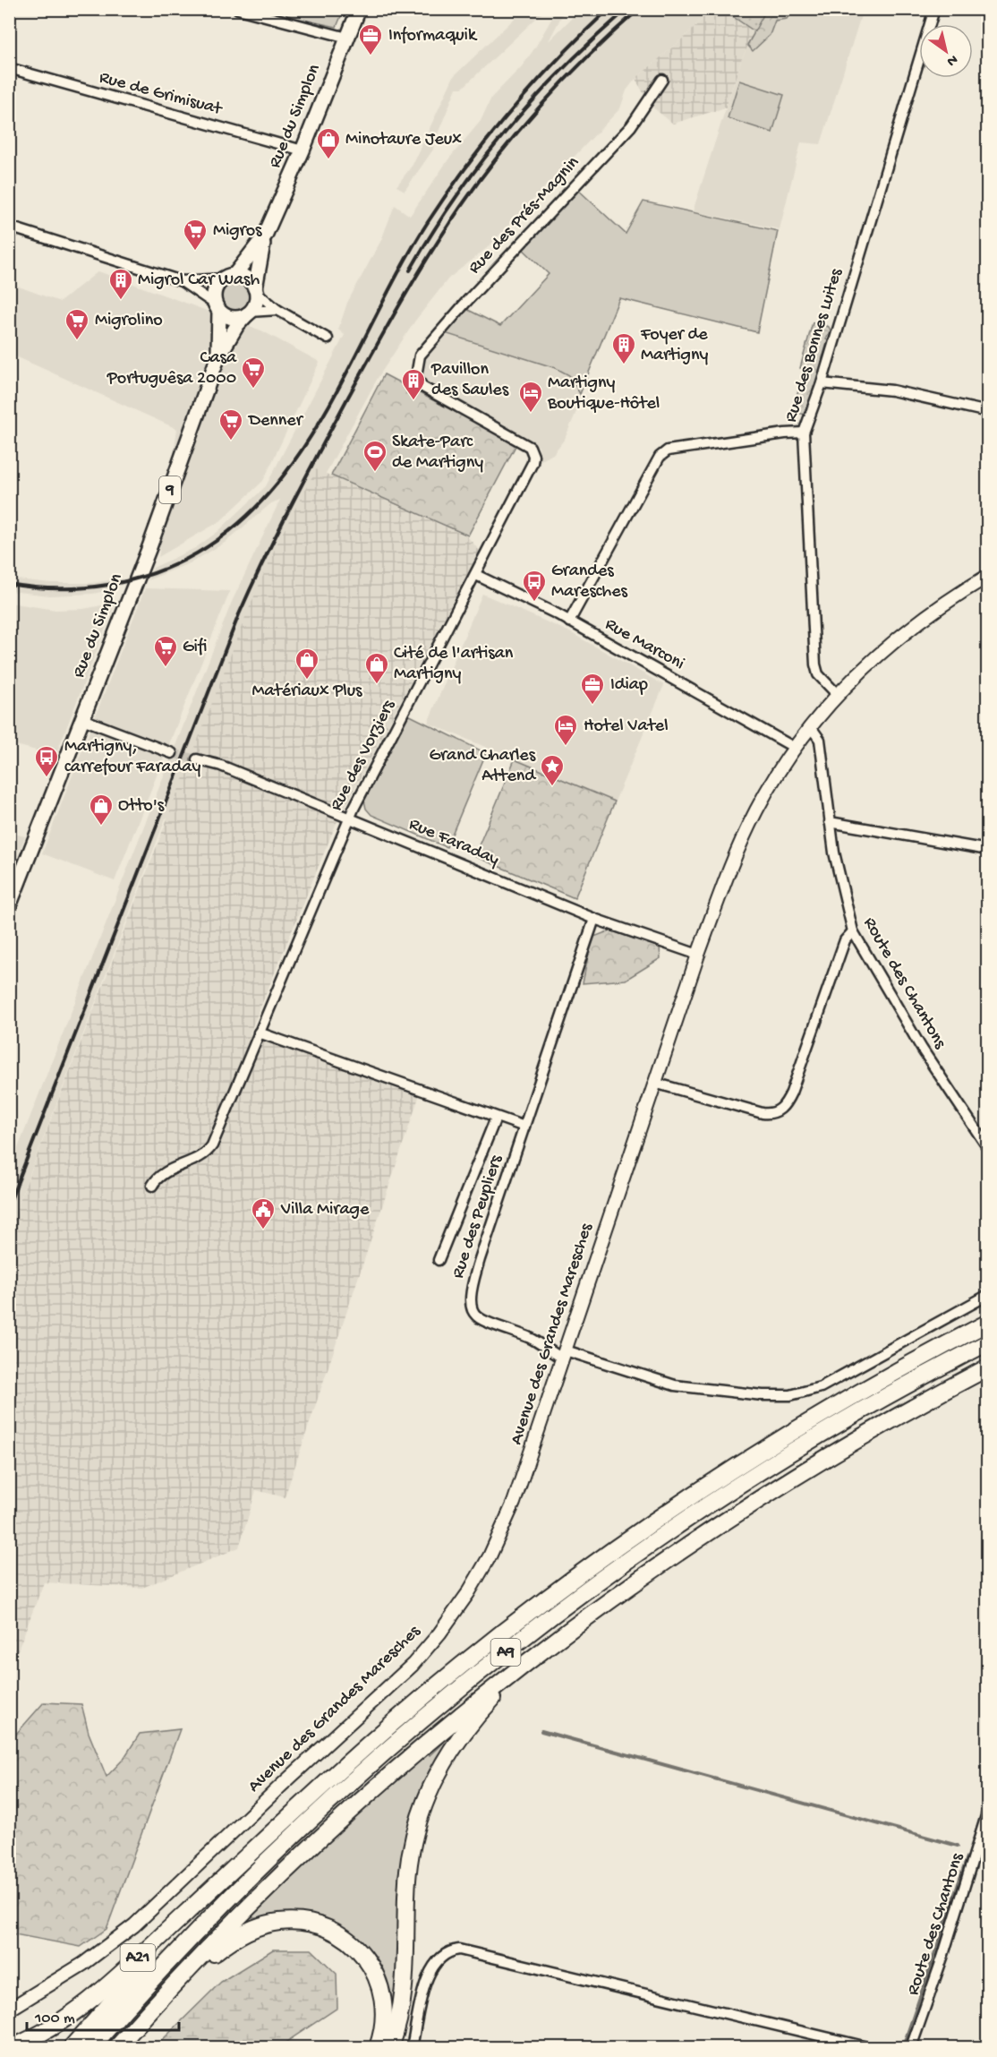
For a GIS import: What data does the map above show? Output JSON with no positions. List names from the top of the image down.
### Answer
{
  "streets": {
    "highway": ["A9", "A21"],
    "main road": ["Rue du Simplon", "9", "Avenue des Grandes Maresches"],
    "street": [
      "Rue de Grimisuat",
      "Rue des Prés-Magnin",
      "Rue des Bonnes Luites",
      "Rue Marconi",
      "Rue des Vorziers",
      "Rue Faraday",
      "Route des Chantons",
      "Rue des Peupliers"
    ]
  },
  "crossings": [
    ["Rue de Grimisuat", "Rue du Simplon"],
    ["Rue du Simplon", "9"],
    ["Rue des Prés-Magnin", "Rue des Vorziers"],
    ["Rue des Bonnes Luites", "Avenue des Grandes Maresches"],
    ["Rue Marconi", "Rue des Vorziers"],
    ["Rue Marconi", "Avenue des Grandes Maresches"],
    ["Rue des Vorziers", "Rue Faraday"],
    ["Rue Faraday", "Rue des Peupliers"],
    ["Rue Faraday", "Avenue des Grandes Maresches"],
    ["Route des Chantons", "Avenue des Grandes Maresches"],
    ["Rue des Peupliers", "Avenue des Grandes Maresches"],
    ["A9", "A21"]
  ],
  "places": {
    "office": ["Informaquik", "Idiap"],
    "shop": [
      "Minotaure Jeux",
      "Matériaux Plus",
      "Cité de l'artisan Martigny",
      "Otto's"
    ],
    "supermarket": [
      "Migros",
      "Migrolino",
      "Casa Portuguêsa 2000",
      "Denner",
      "Gifi"
    ],
    "building": ["Migrol Car Wash", "Foyer de Martigny", "Pavillon des Saules"],
    "hotel": ["Martigny Boutique-Hôtel", "Hotel Vatel"],
    "sports": ["Skate-Parc de Martigny"],
    "bus stop": ["Grandes Maresches", "Martigny, carrefour Faraday"],
    "place": ["Grand Charles Attend"],
    "public building": ["Villa Mirage"]
  },
  "scale_bar": "100 m",
  "north": "bottom right"
}
